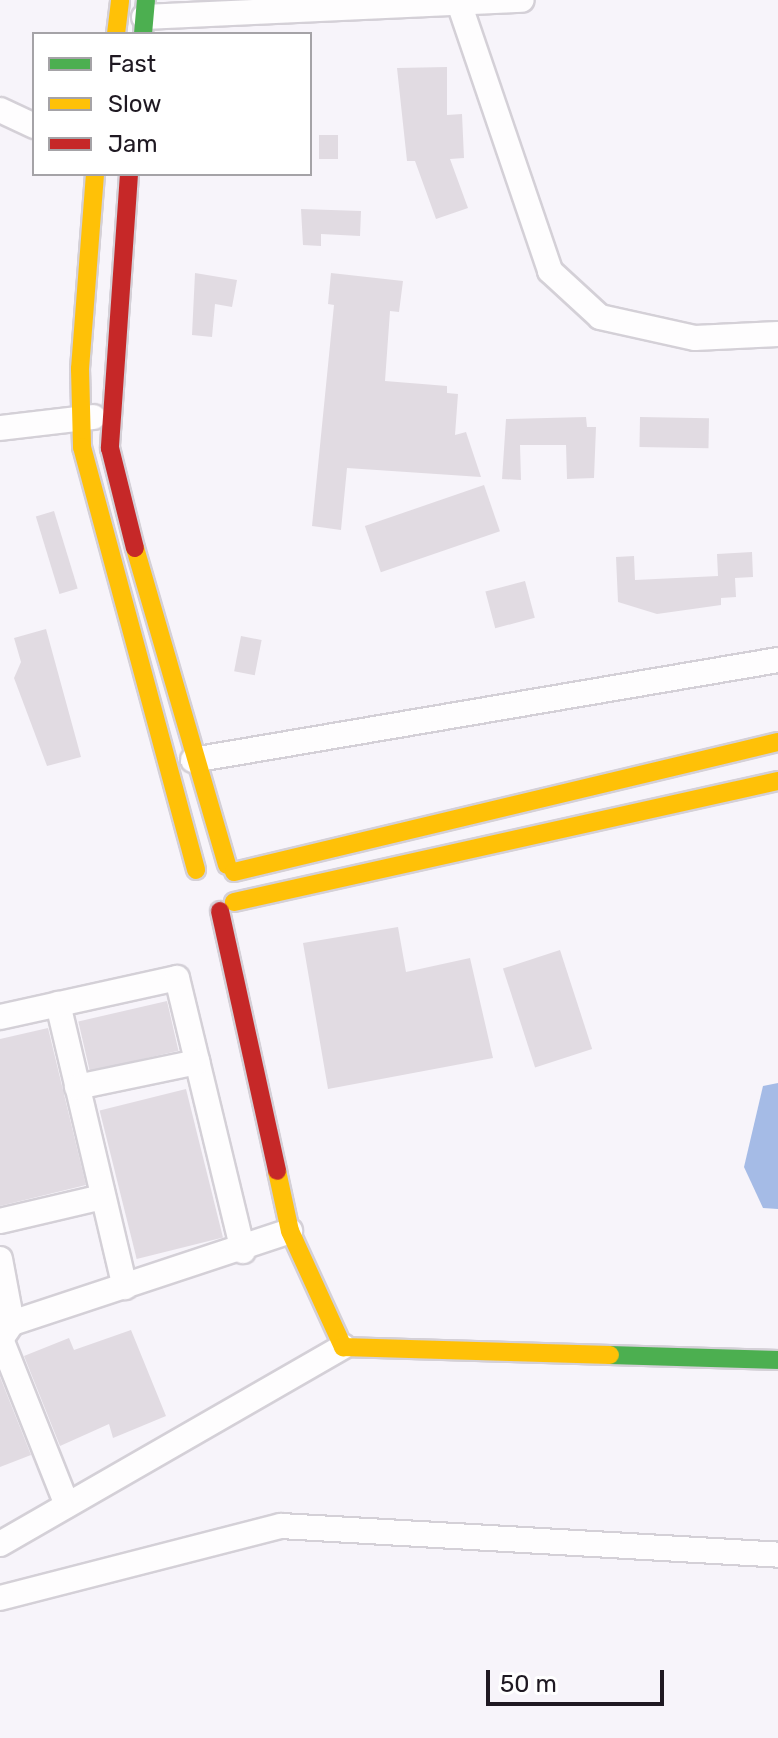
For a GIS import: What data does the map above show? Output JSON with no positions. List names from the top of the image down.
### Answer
{
  "legend": ["Fast", "Slow", "Jam"],
  "scale_bar": "50 m"
}
